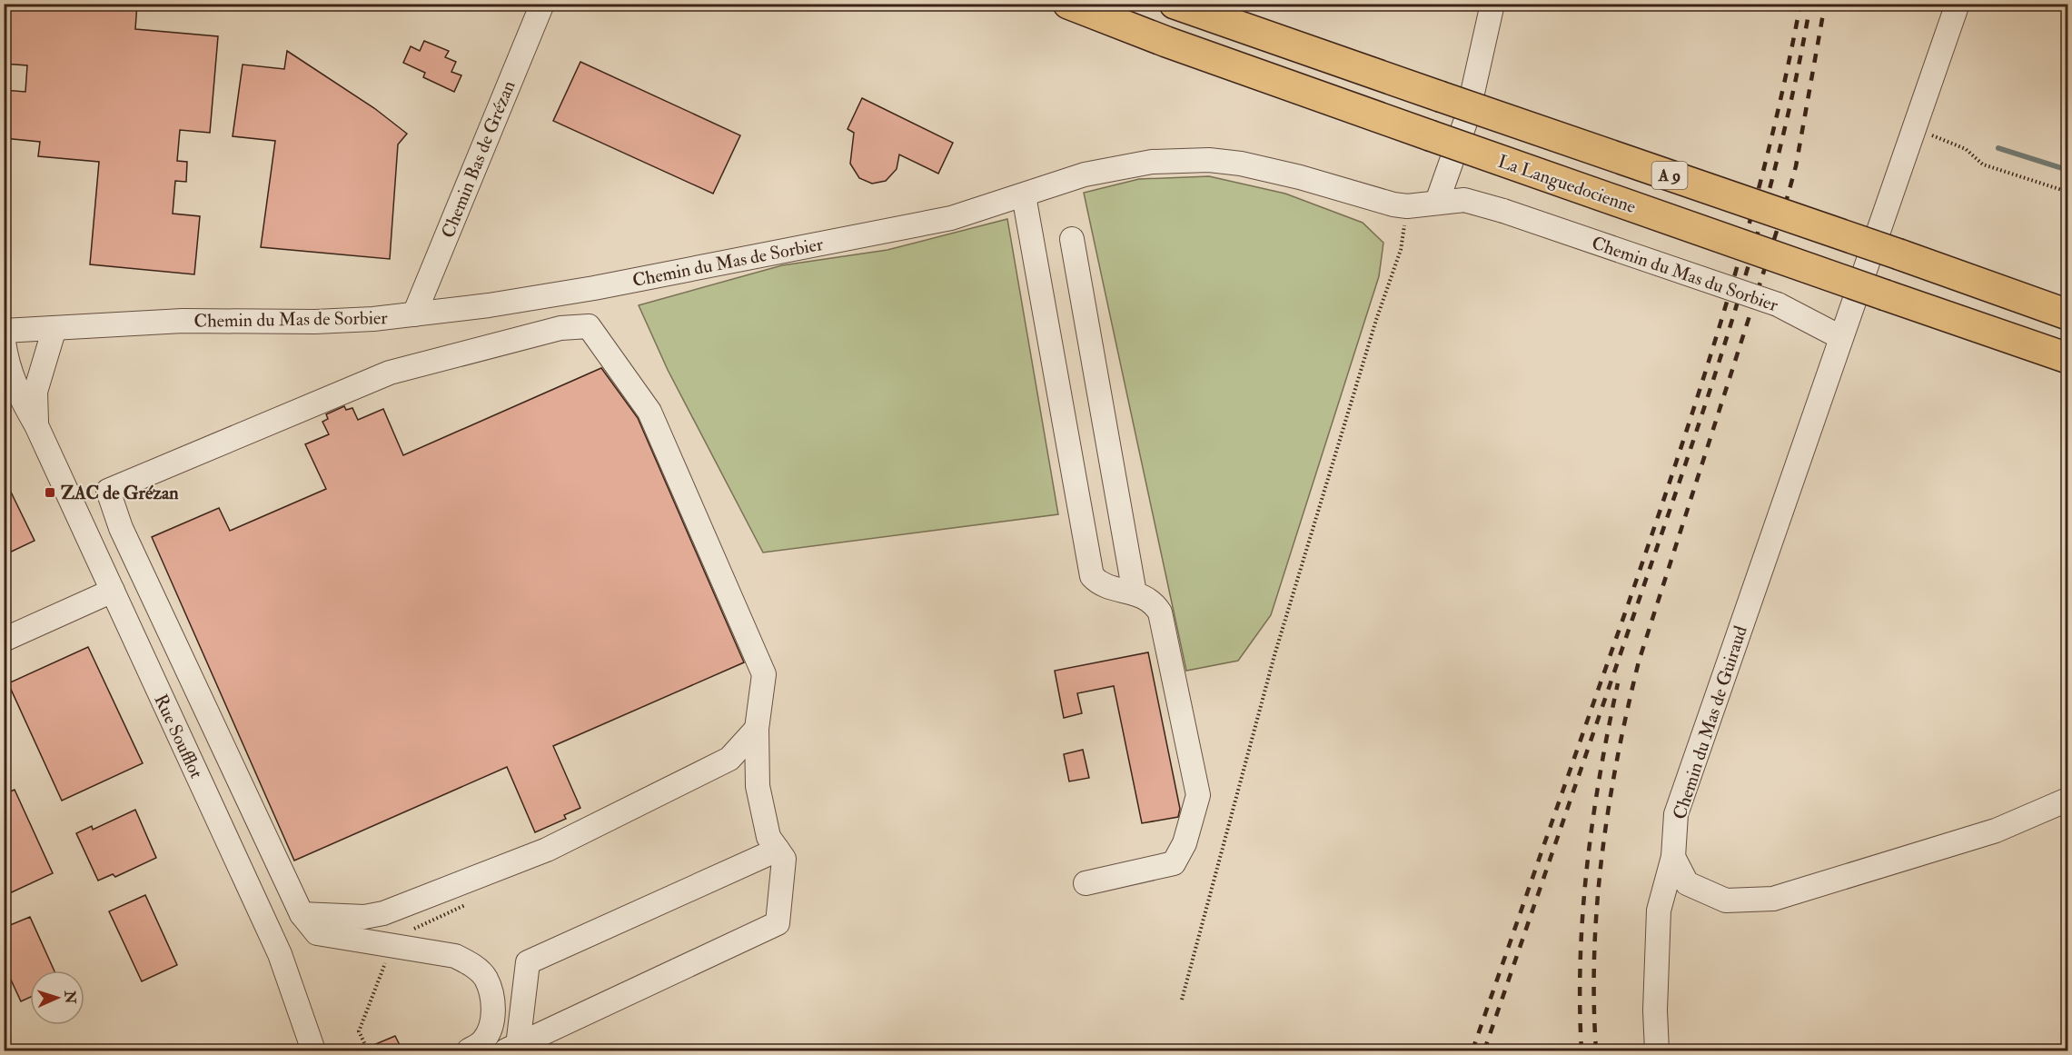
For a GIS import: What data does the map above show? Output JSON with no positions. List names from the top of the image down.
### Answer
{
  "streets": {
    "highway": ["A 9", "La Languedocienne"],
    "street": [
      "Chemin Bas de Grézan",
      "Chemin du Mas de Sorbier",
      "Chemin du Mas du Sorbier",
      "Chemin du Mas de Guiraud",
      "Rue Soufflot"
    ]
  },
  "crossings": [
    ["Chemin Bas de Grézan", "Chemin du Mas de Sorbier"],
    ["Chemin du Mas de Sorbier", "Chemin du Mas du Sorbier"],
    ["Chemin du Mas de Sorbier", "Rue Soufflot"],
    ["Chemin du Mas du Sorbier", "Chemin du Mas de Guiraud"]
  ],
  "places": {
    "transit": ["ZAC de Grézan"]
  },
  "north": "right"
}
